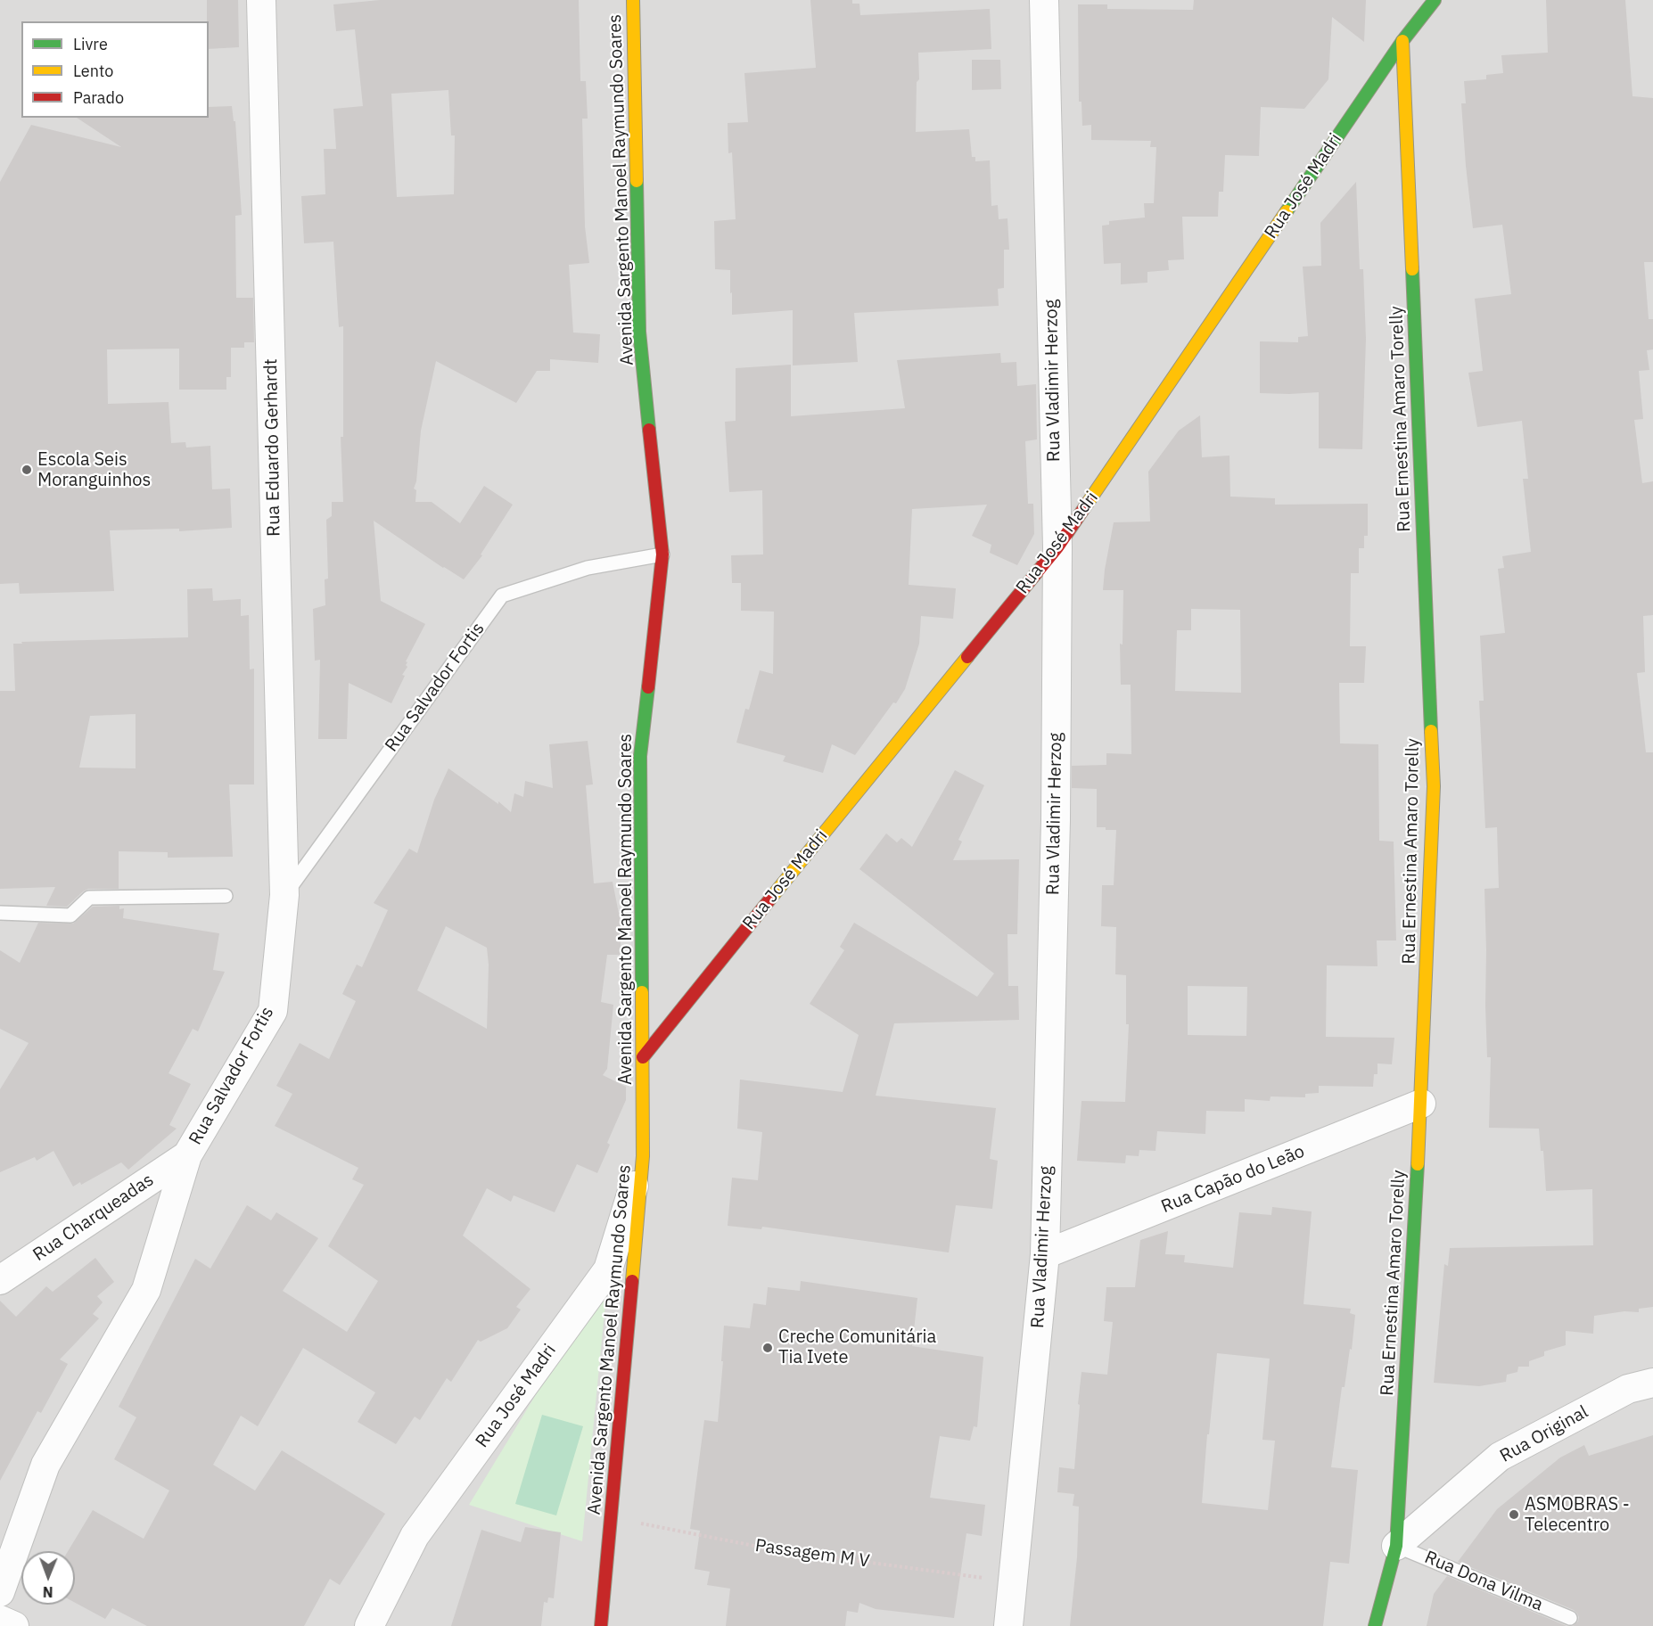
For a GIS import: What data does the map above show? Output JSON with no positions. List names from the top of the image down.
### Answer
{
  "streets": {
    "street": [
      "Rua José Madri",
      "Avenida Sargento Manoel Raymundo Soares",
      "Rua Vladimir Herzog",
      "Rua Ernestina Amaro Torelly",
      "Rua Eduardo Gerhardt",
      "Rua Salvador Fortis",
      "Rua Capão do Leão",
      "Rua Charqueadas",
      "Rua Original"
    ],
    "lane": ["Rua Dona Vilma"],
    "path": ["Passagem M V"]
  },
  "crossings": [
    ["Rua José Madri", "Avenida Sargento Manoel Raymundo Soares"],
    ["Rua José Madri", "Rua Vladimir Herzog"],
    ["Rua José Madri", "Rua Ernestina Amaro Torelly"],
    ["Avenida Sargento Manoel Raymundo Soares", "Rua Salvador Fortis"],
    ["Avenida Sargento Manoel Raymundo Soares", "Passagem M V"],
    ["Rua Vladimir Herzog", "Rua Capão do Leão"],
    ["Rua Vladimir Herzog", "Passagem M V"],
    ["Rua Ernestina Amaro Torelly", "Rua Capão do Leão"],
    ["Rua Ernestina Amaro Torelly", "Rua Original"],
    ["Rua Ernestina Amaro Torelly", "Rua Dona Vilma"],
    ["Rua Eduardo Gerhardt", "Rua Salvador Fortis"],
    ["Rua Salvador Fortis", "Rua Charqueadas"],
    ["Rua Original", "Rua Dona Vilma"]
  ],
  "places": ["Escola Seis Moranguinhos", "Creche Comunitária Tia Ivete", "ASMOBRAS - Telecentro"],
  "legend": ["Livre", "Lento", "Parado"],
  "north": "bottom"
}
